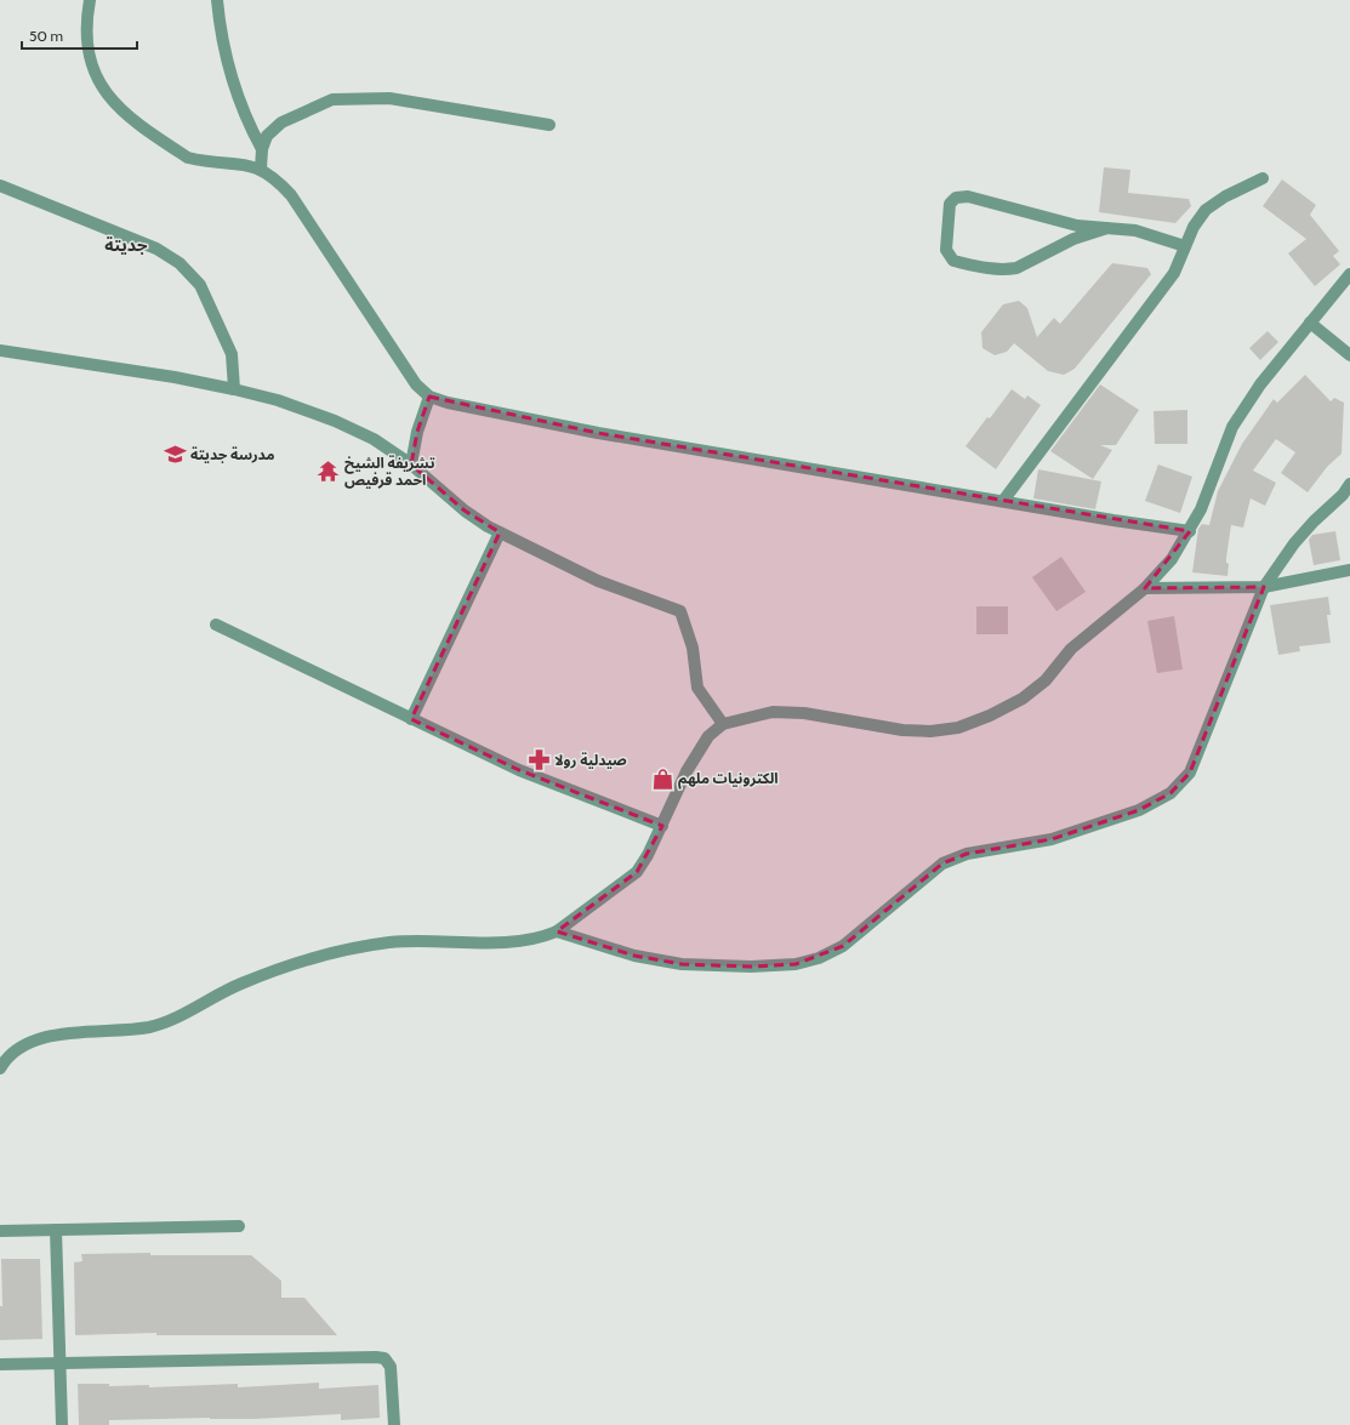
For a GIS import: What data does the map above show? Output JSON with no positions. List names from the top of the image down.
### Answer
{
  "districts": ["جديتة"],
  "places": {
    "school or university": ["مدرسة جديتة"],
    "temple": ["تشريفة الشيخ احمد قرفيص"],
    "pharmacy": ["صيدلية رولا"],
    "shop": ["الكترونيات ملهم"]
  },
  "scale_bar": "50 m"
}
